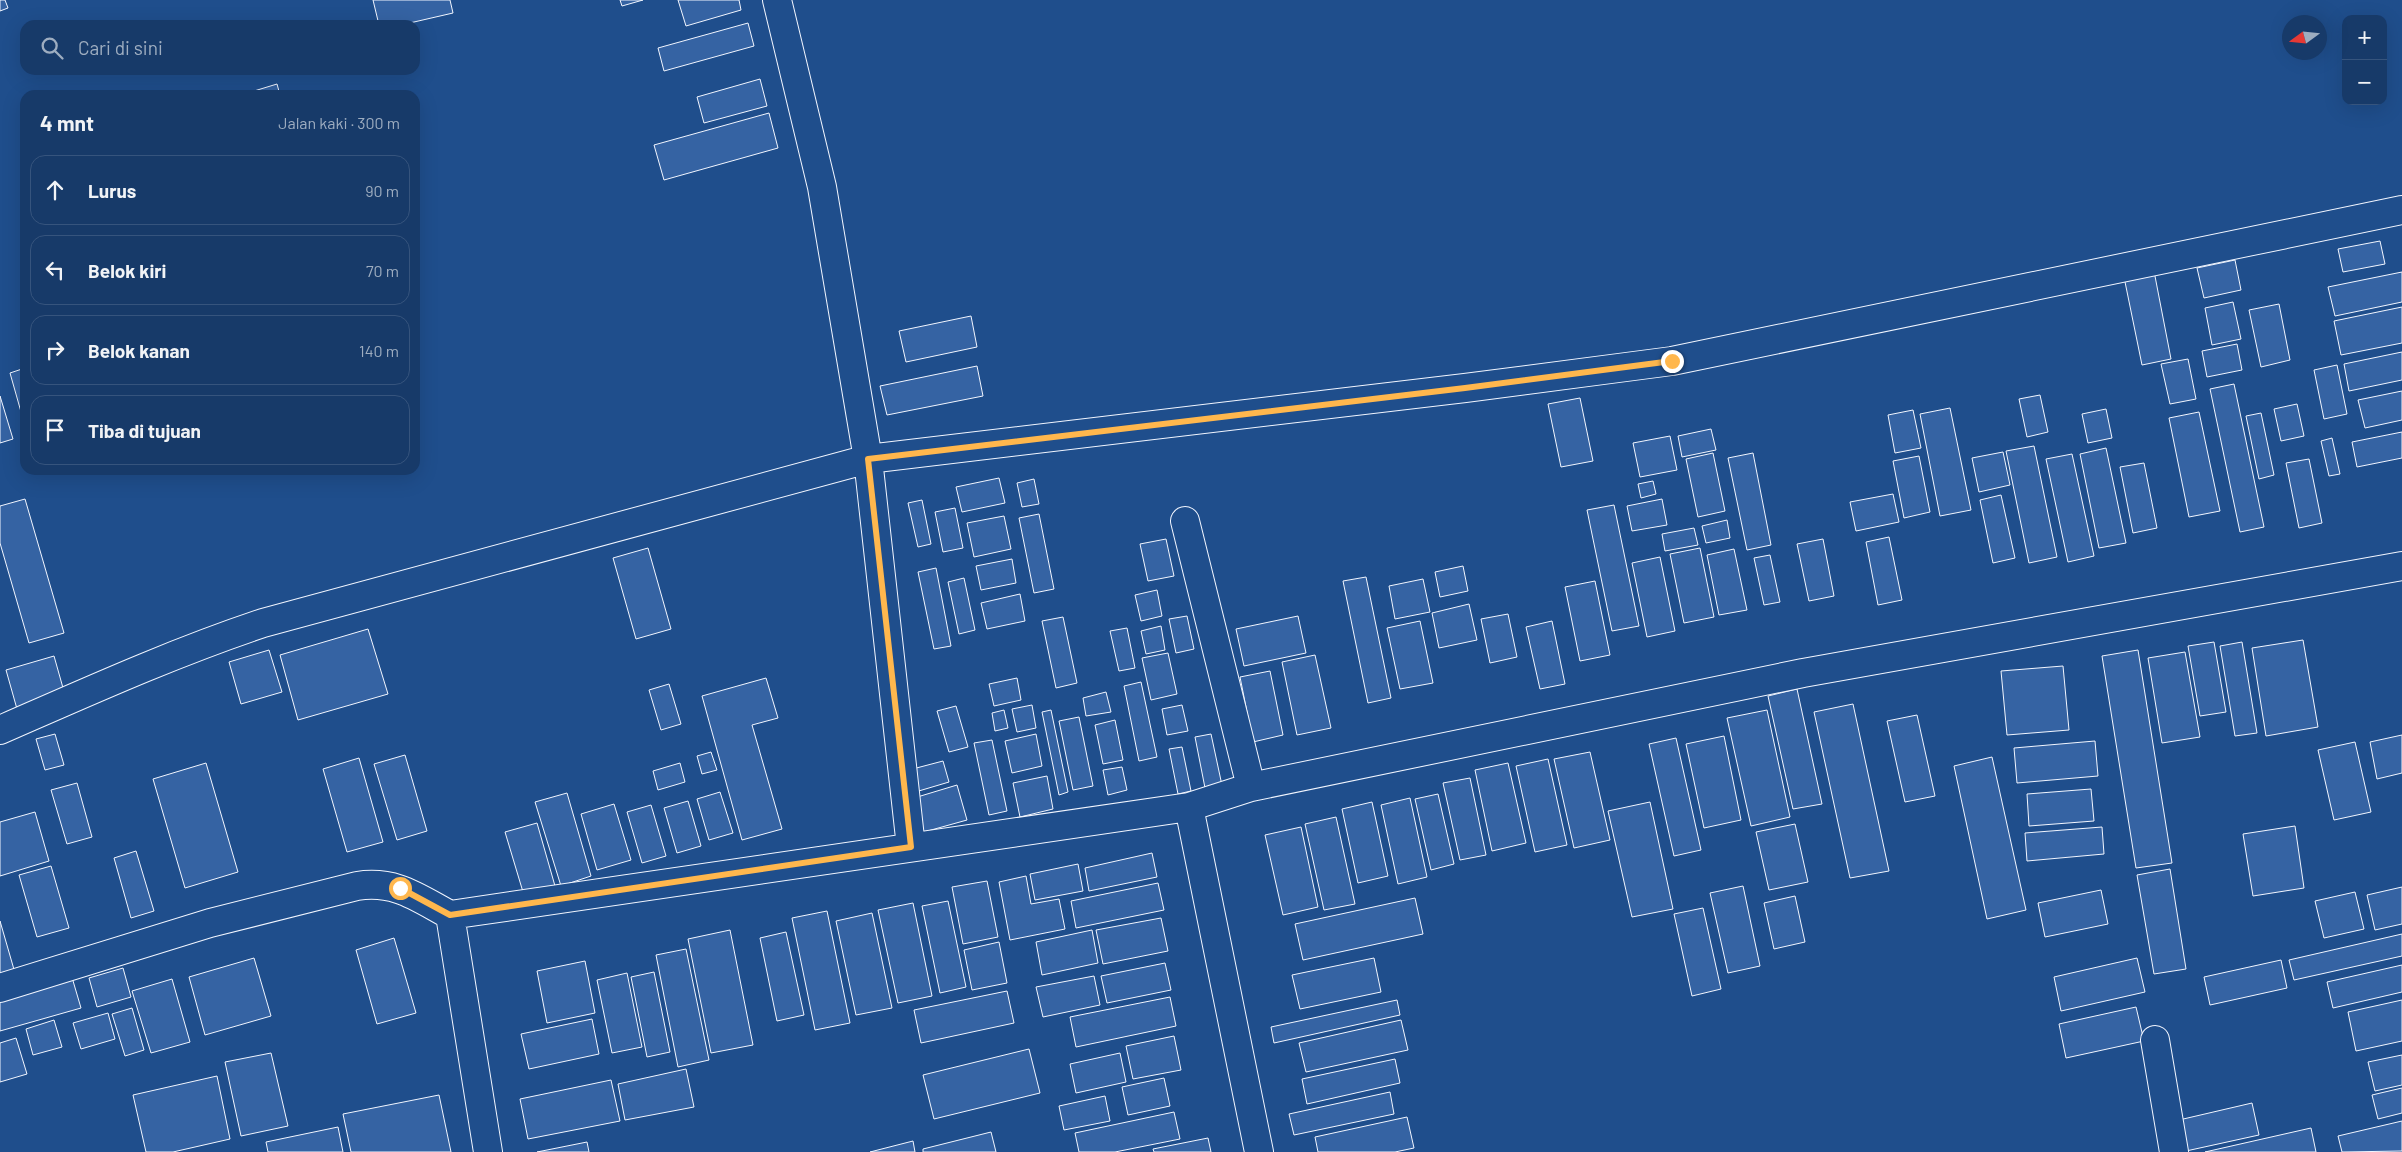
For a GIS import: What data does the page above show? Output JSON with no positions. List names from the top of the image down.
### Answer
{
  "north": "left",
  "page": {
    "map_buttons": ["+", "−"],
    "search": "Cari di sini",
    "heading": ["4 mnt", "Jalan kaki · 300 m"],
    "list": [
      ["Lurus", "90 m"],
      ["Belok kiri", "70 m"],
      ["Belok kanan", "140 m"],
      "Tiba di tujuan"
    ]
  }
}
